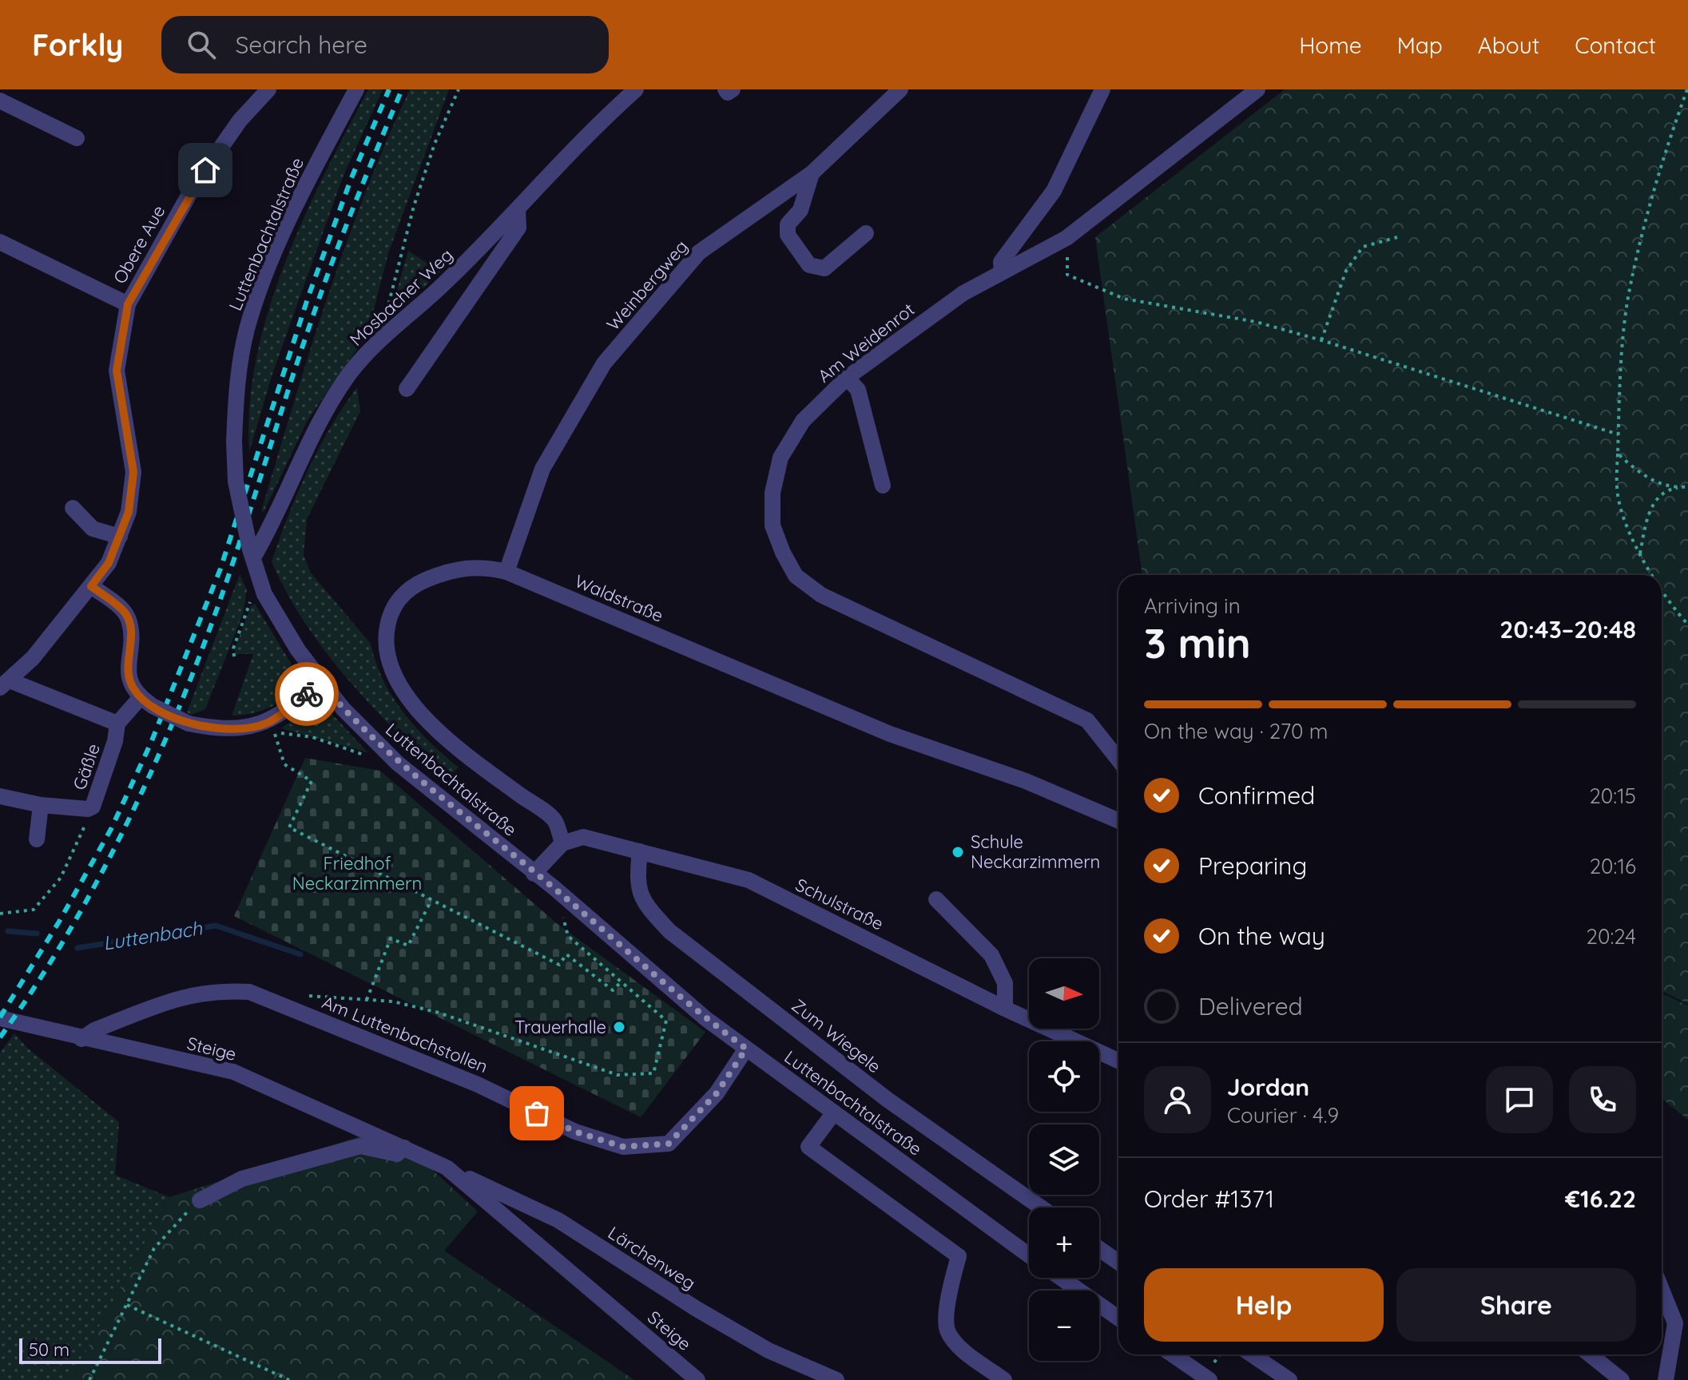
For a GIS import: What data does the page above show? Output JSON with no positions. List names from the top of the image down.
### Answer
{
  "streets": {
    "street": [
      "Luttenbachtalstraße",
      "Obere Aue",
      "Weinbergweg",
      "Mosbacher Weg",
      "Am Weidenrot",
      "Waldstraße",
      "Gäßle",
      "Schulstraße",
      "Am Luttenbachstollen",
      "Zum Wiegele",
      "Steige",
      "Lärchenweg"
    ]
  },
  "crossings": [
    ["Luttenbachtalstraße", "Mosbacher Weg"],
    ["Luttenbachtalstraße", "Am Luttenbachstollen"],
    ["Weinbergweg", "Waldstraße"],
    ["Waldstraße", "Schulstraße"],
    ["Schulstraße", "Zum Wiegele"],
    ["Am Luttenbachstollen", "Steige"],
    ["Steige", "Lärchenweg"]
  ],
  "water": ["Luttenbach"],
  "parks": ["Friedhof Neckarzimmern"],
  "places": ["Schule Neckarzimmern", "Trauerhalle"],
  "scale_bar": "50 m",
  "north": "right",
  "page": {
    "header": "Forkly",
    "search": "Search here",
    "nav": [
      "Home",
      "Map",
      "About",
      "Contact"
    ],
    "heading": ["3 min", "Arriving in", "20:43–20:48"],
    "panel": [
      "Jordan",
      "Courier · 4.9",
      "Order #1371",
      "€16.22"
    ],
    "bar": "On the way · 270 m",
    "list": [
      ["Confirmed", "20:15"],
      ["Preparing", "20:16"],
      ["On the way", "20:24"],
      "Delivered"
    ],
    "map_buttons": ["+", "−"],
    "buttons": ["Help", "Share"],
    "scale": "50 m"
  }
}
